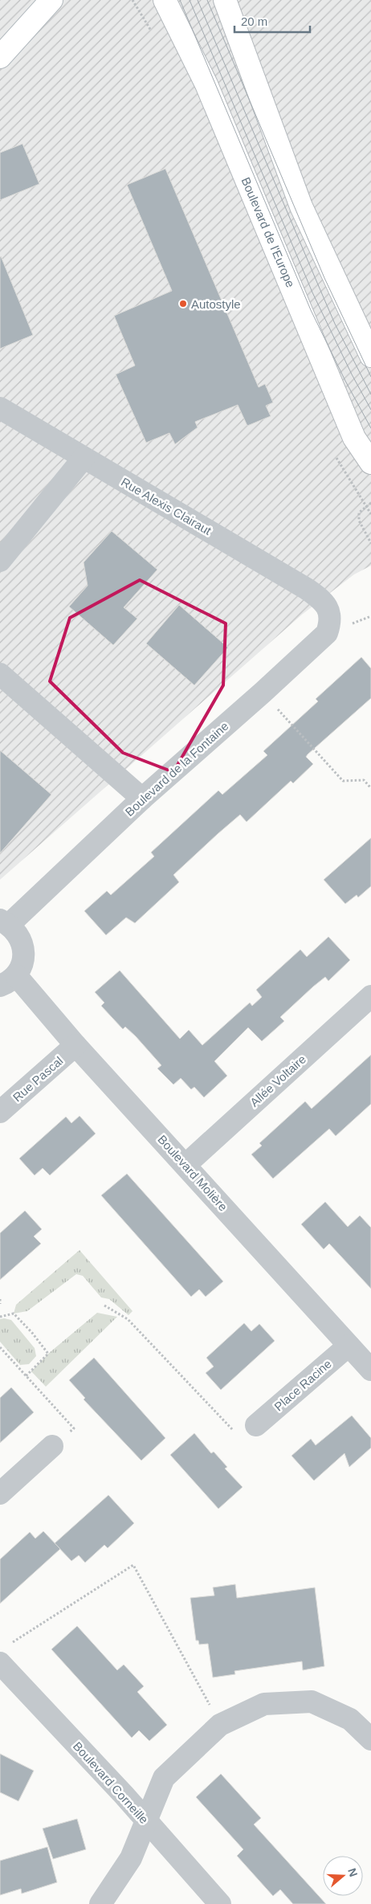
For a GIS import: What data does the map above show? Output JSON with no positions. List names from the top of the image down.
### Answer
{
  "streets": {
    "main road": ["Boulevard de l'Europe"],
    "street": [
      "Rue Alexis Clairaut",
      "Boulevard de la Fontaine",
      "Rue Pascal",
      "Allée Voltaire",
      "Boulevard Molière",
      "Place Racine",
      "Boulevard Corneille"
    ]
  },
  "crossings": [
    ["Rue Alexis Clairaut", "Boulevard de la Fontaine"],
    ["Rue Pascal", "Boulevard Molière"],
    ["Allée Voltaire", "Boulevard Molière"],
    ["Boulevard Molière", "Place Racine"]
  ],
  "places": ["Autostyle"],
  "scale_bar": "20 m",
  "north": "right"
}
